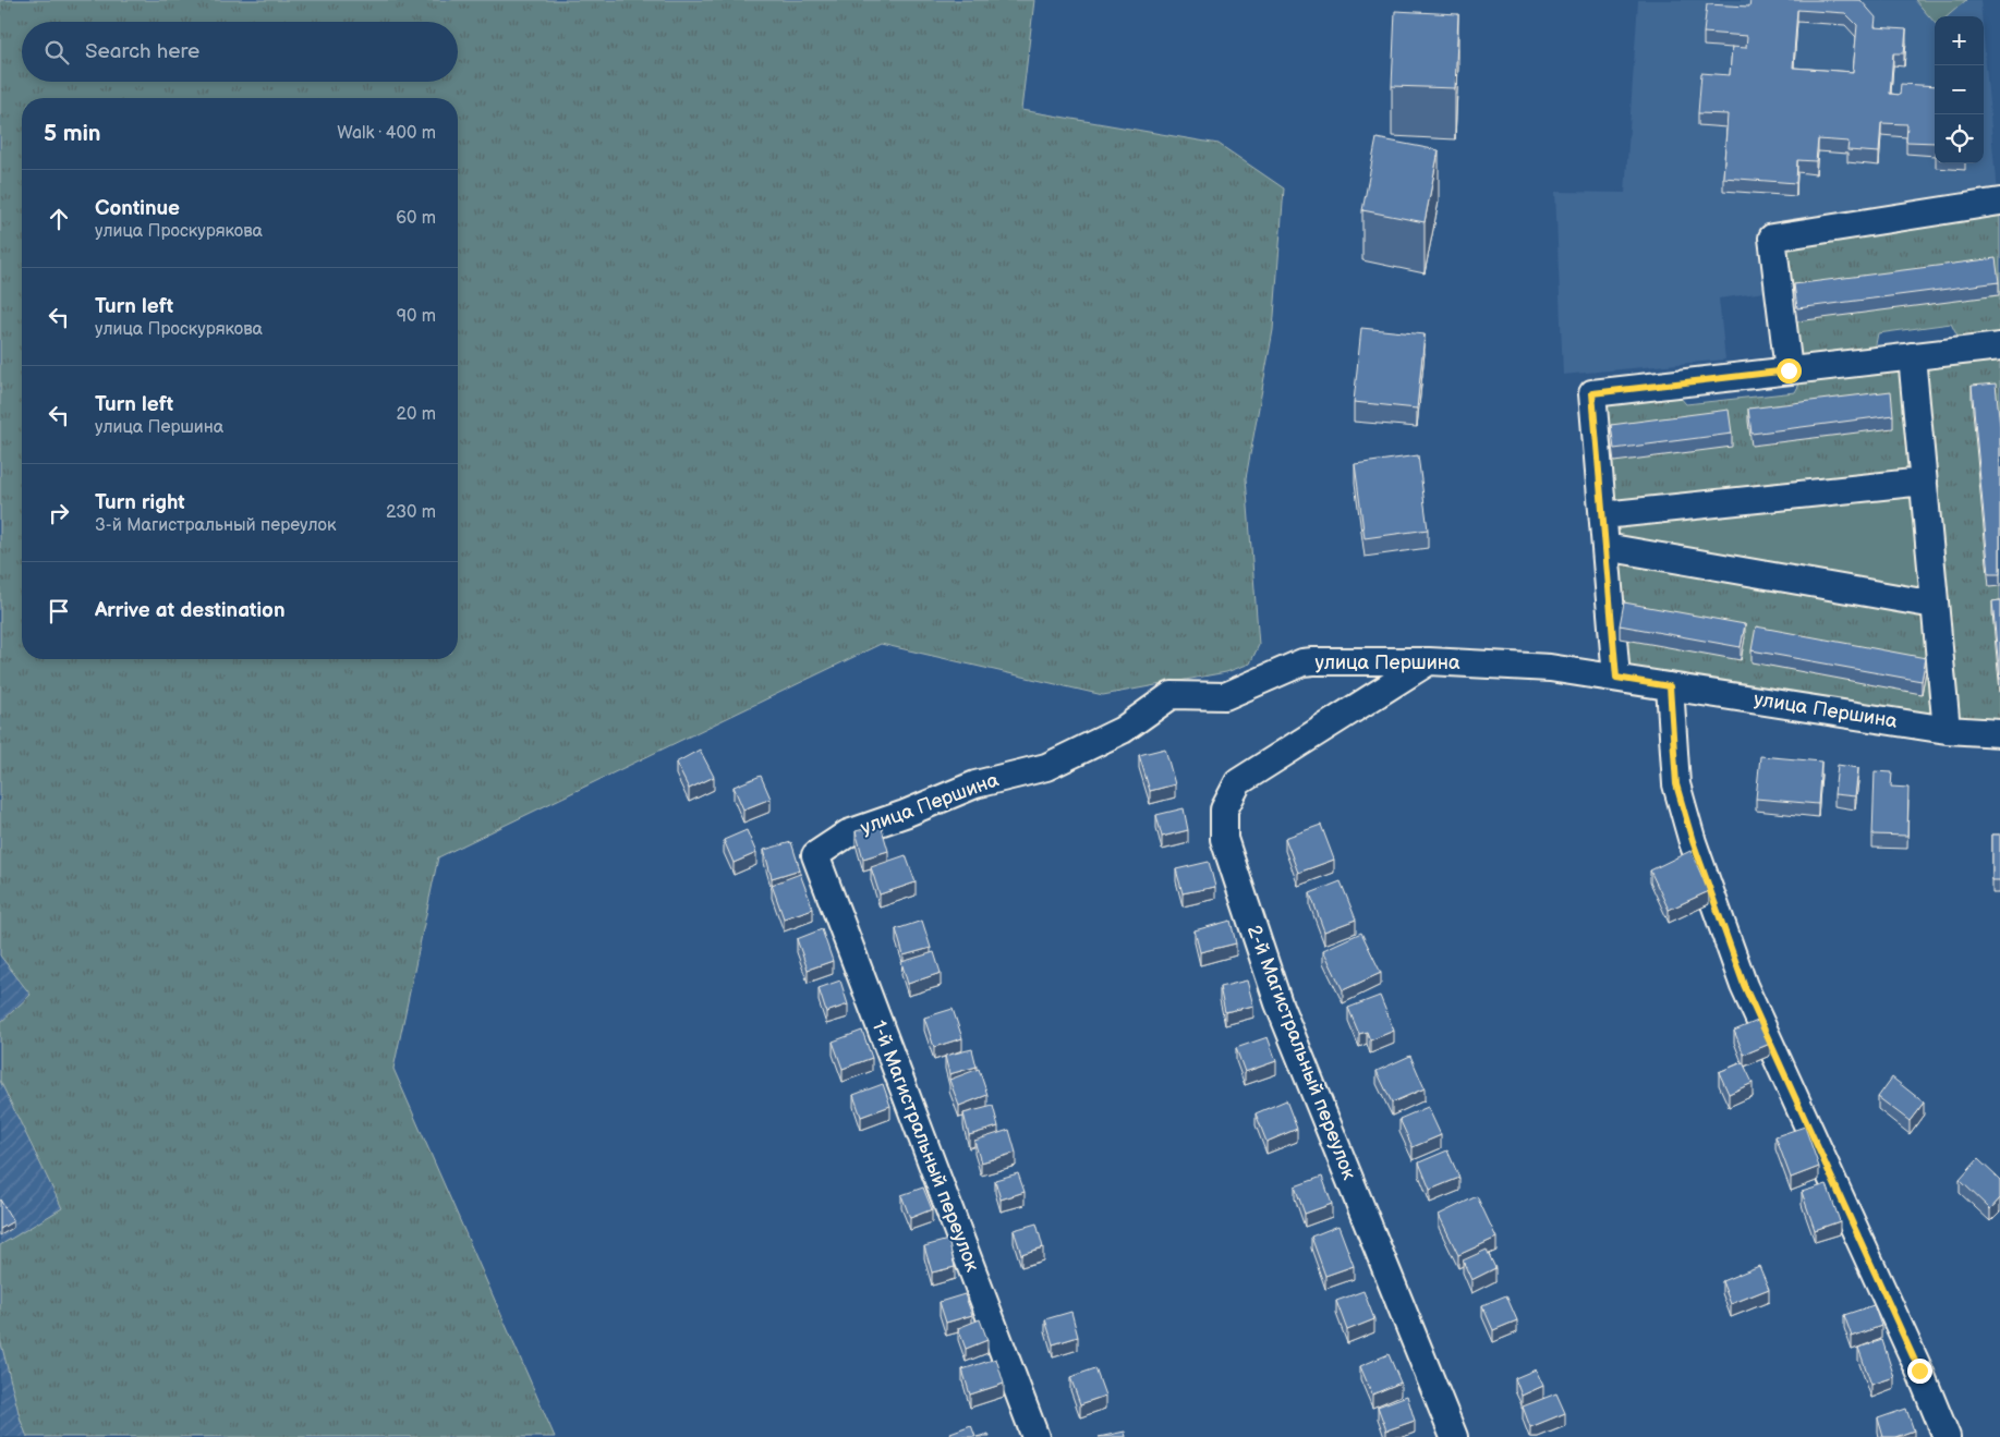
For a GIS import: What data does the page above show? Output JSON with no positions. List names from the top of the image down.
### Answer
{
  "streets": {
    "street": ["улица Першина", "2-й Магистральный переулок", "1-й Магистральный переулок"]
  },
  "crossings": [
    ["улица Першина", "2-й Магистральный переулок"],
    ["улица Першина", "1-й Магистральный переулок"]
  ],
  "page": {
    "map_buttons": ["+", "−"],
    "search": "Search here",
    "heading": ["5 min", "Walk · 400 m"],
    "list": [
      ["Continue", "улица Проскурякова", "60 m"],
      ["Turn left", "улица Проскурякова", "90 m"],
      ["Turn left", "улица Першина", "20 m"],
      ["Turn right", "3-й Магистральный переулок", "230 m"],
      "Arrive at destination"
    ]
  }
}
